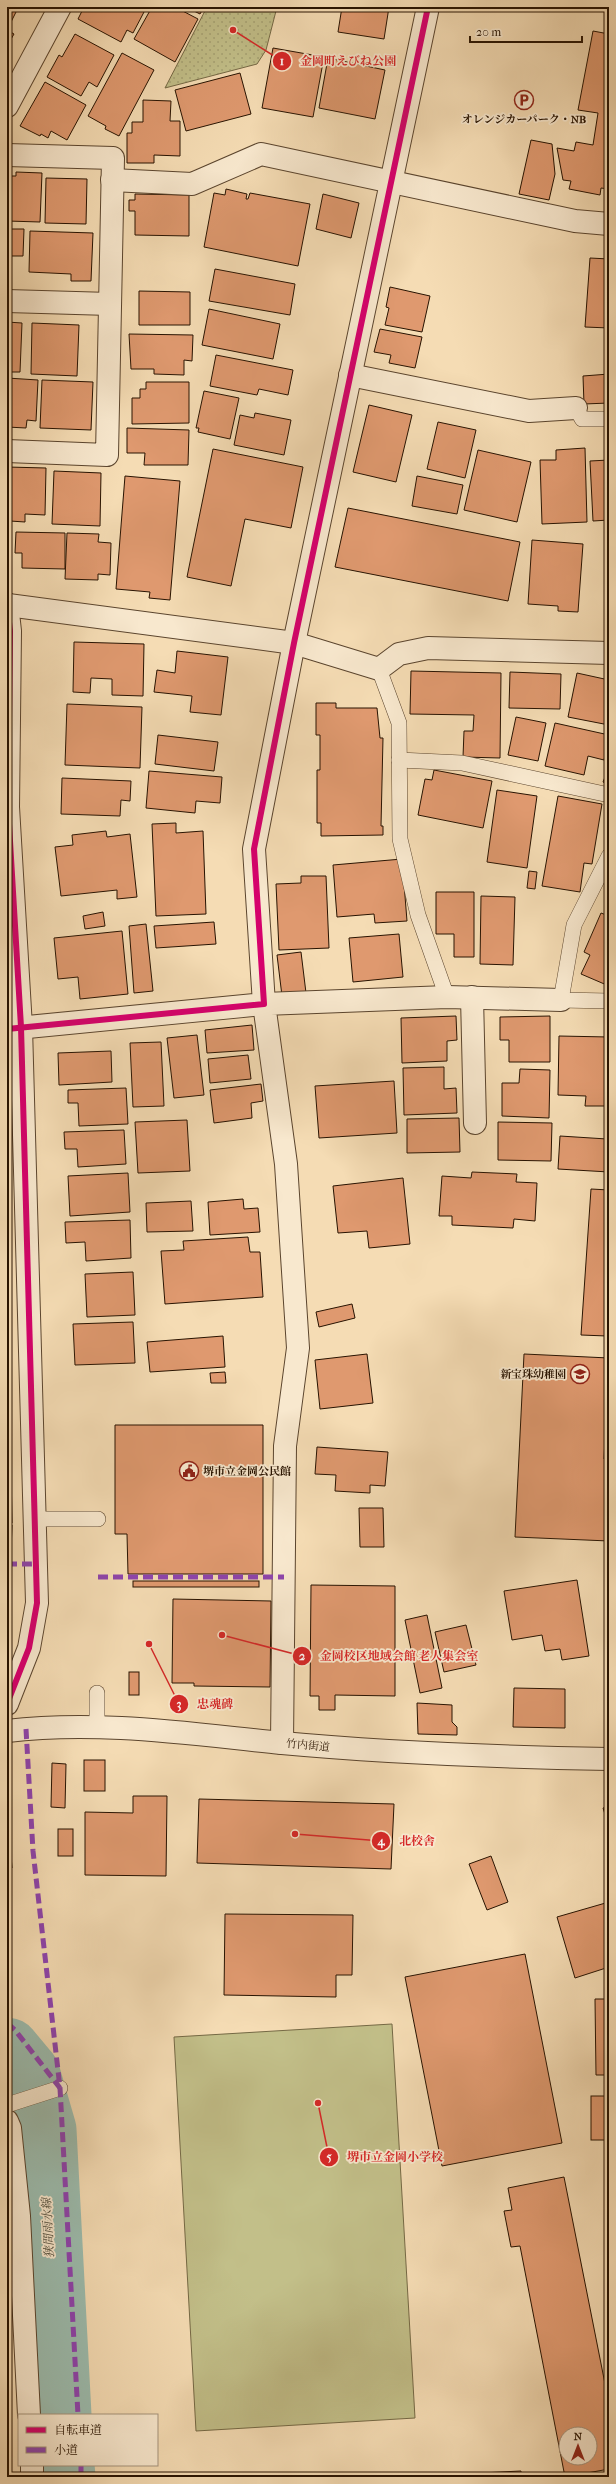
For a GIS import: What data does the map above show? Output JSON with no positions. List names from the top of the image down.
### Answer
{
  "streets": {
    "street": ["竹内街道"]
  },
  "water": ["狭間雨水線"],
  "places": {
    "other": [
      "金岡町えびね公園",
      "金岡校区地域会館 老人集会室",
      "忠魂碑",
      "北校舎",
      "堺市立金岡小学校"
    ],
    "parking": ["オレンジカーパーク・NB"],
    "school or university": ["新宝珠幼稚園"],
    "public building": ["堺市立金岡公民館"]
  },
  "legend": ["自転車道", "小道"],
  "scale_bar": "20 m",
  "north": "top"
}
